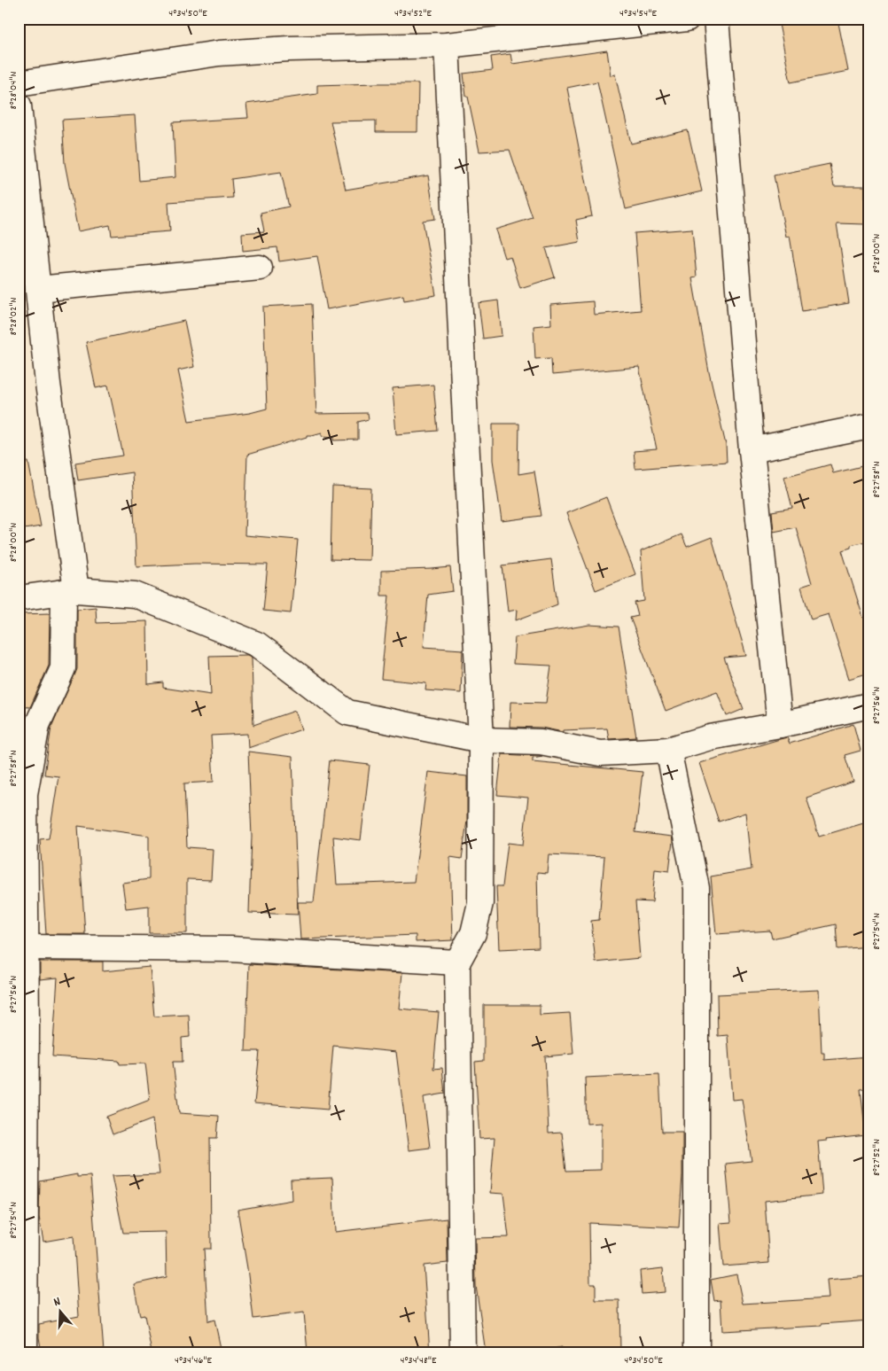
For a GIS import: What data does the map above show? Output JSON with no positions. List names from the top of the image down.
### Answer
{
  "north": "top",
  "coordinates": [
    "4°34'50\"E",
    "4°34'52\"E",
    "4°34'54\"E",
    "8°28'04\"N",
    "8°28'00\"N",
    "8°28'02\"N",
    "8°27'58\"N",
    "8°27'56\"N",
    "8°27'54\"N",
    "8°27'52\"N",
    "4°34'46\"E",
    "4°34'48\"E"
  ]
}
